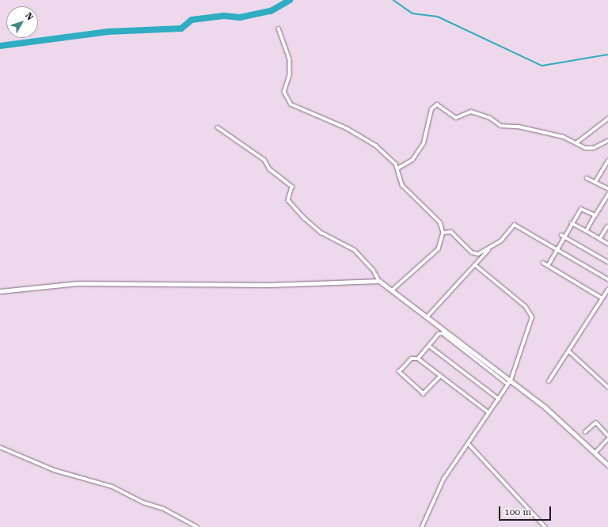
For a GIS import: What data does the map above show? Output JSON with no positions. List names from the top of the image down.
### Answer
{
  "scale_bar": "100 m",
  "north": "top right"
}
